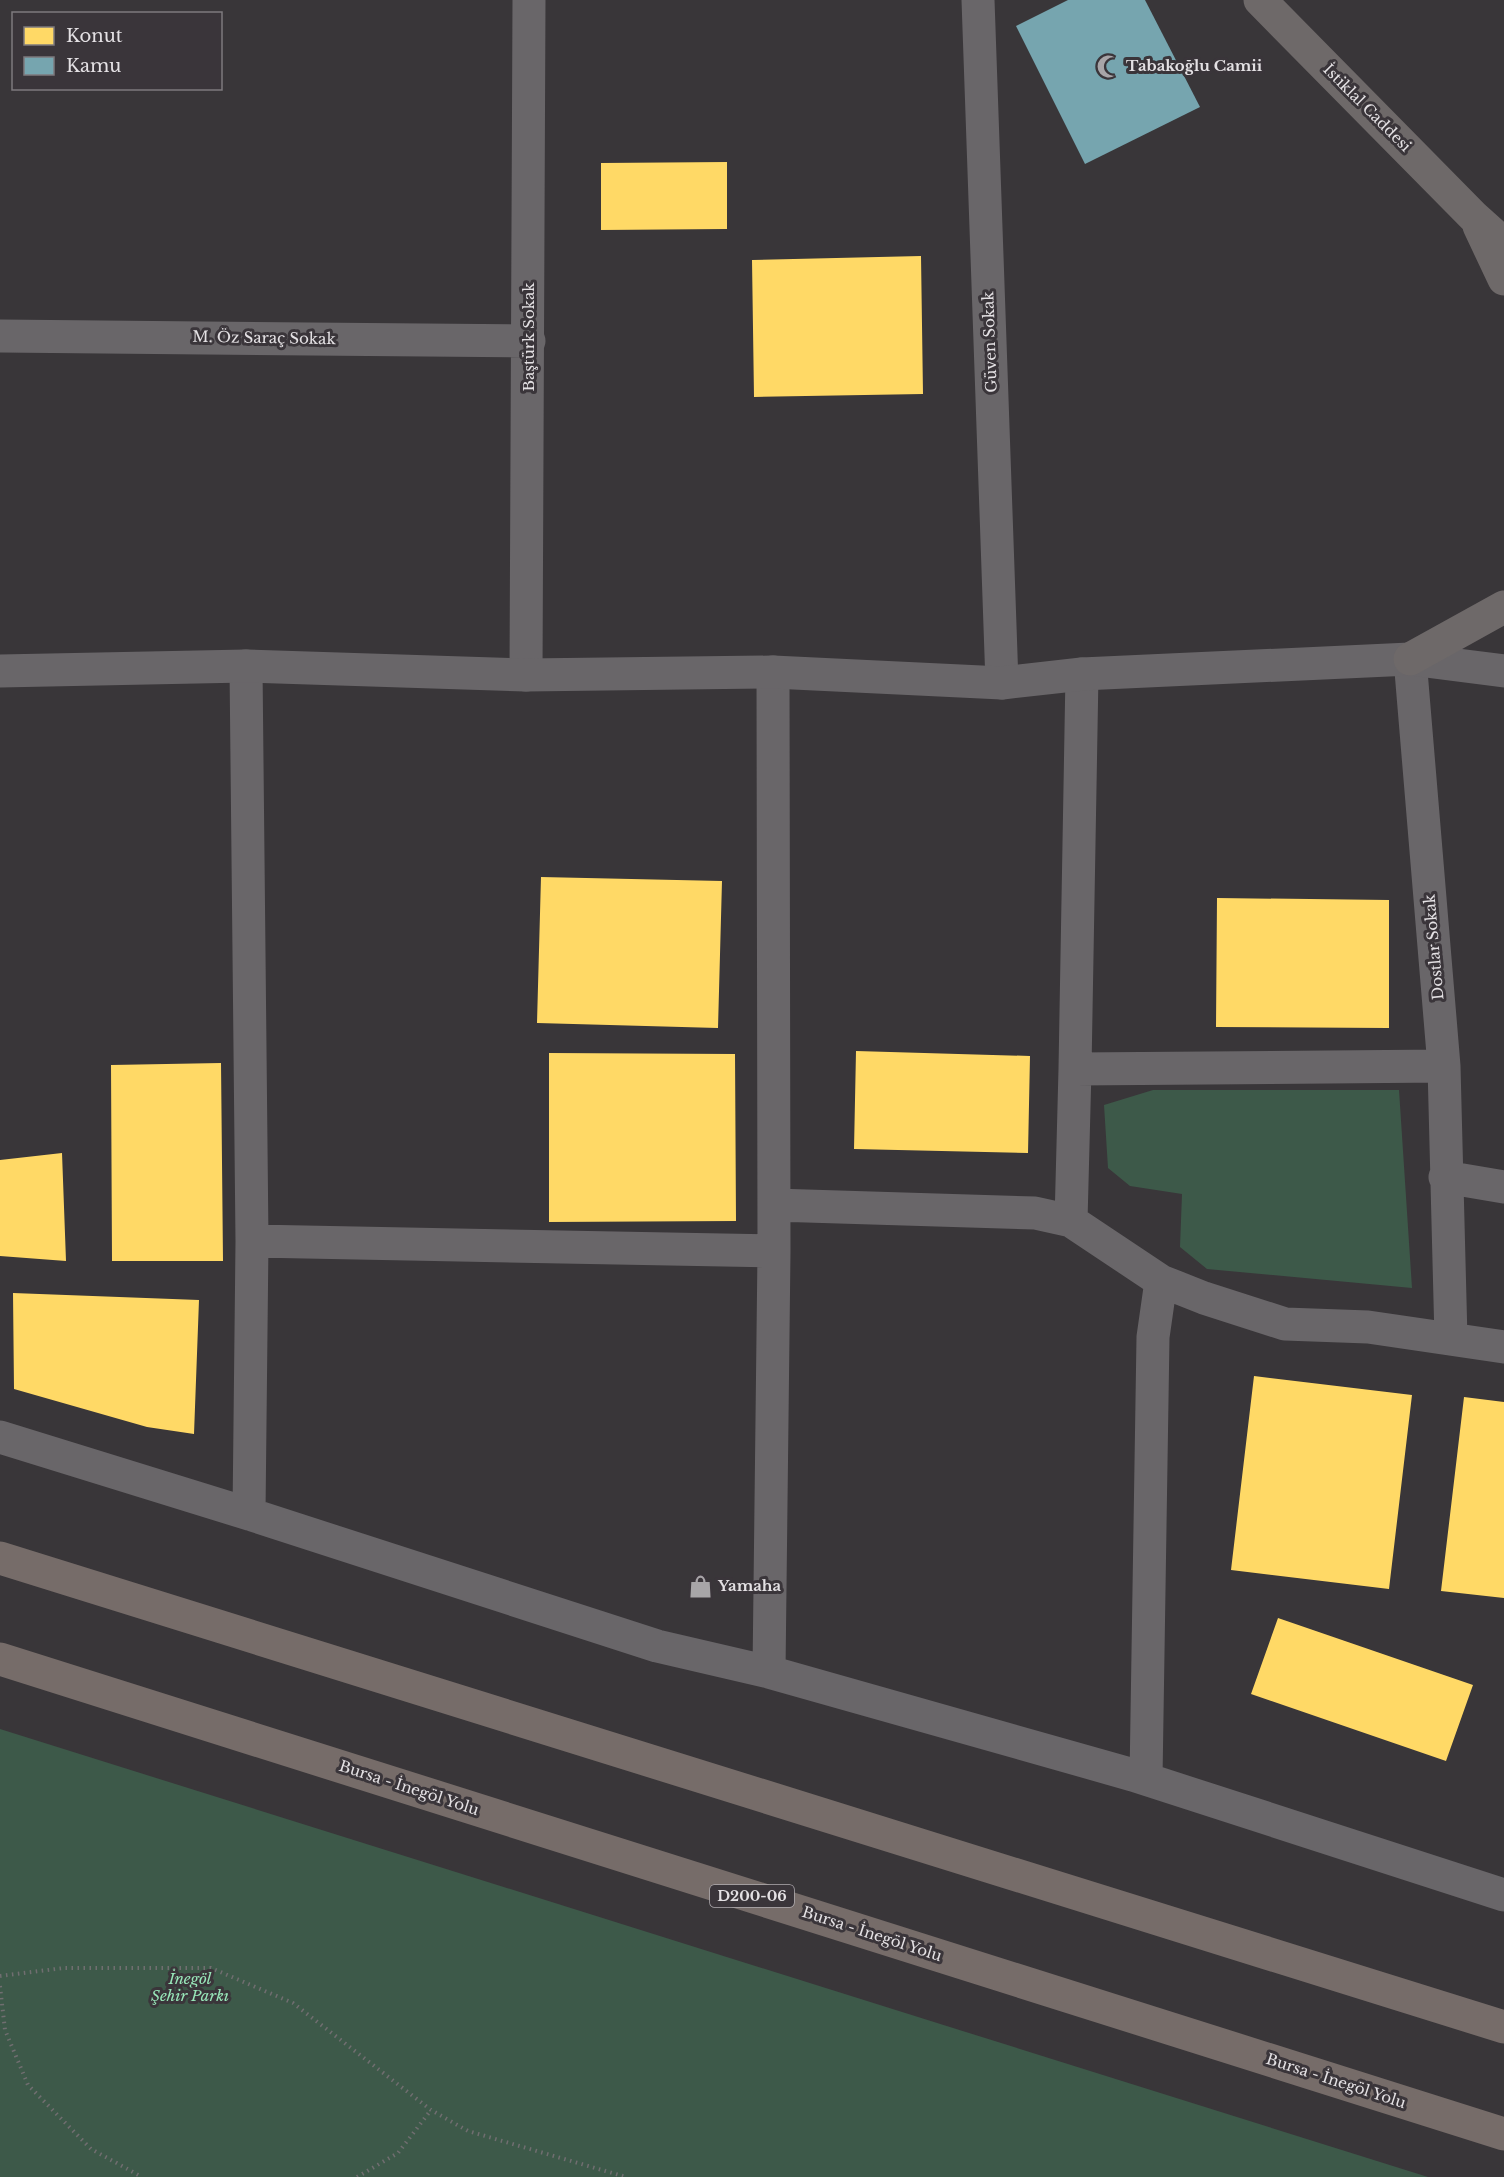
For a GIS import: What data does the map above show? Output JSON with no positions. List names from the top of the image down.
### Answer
{
  "streets": {
    "highway": ["Bursa - İnegöl Yolu", "D200-06"],
    "main road": ["İstiklal Caddesi"],
    "street": [
      "Baştürk Sokak",
      "M. Öz Saraç Sokak",
      "Güven Sokak",
      "Dostlar Sokak"
    ]
  },
  "crossings": [
    ["Baştürk Sokak", "M. Öz Saraç Sokak"]
  ],
  "parks": ["İnegöl Şehir Parkı"],
  "places": {
    "mosque": ["Tabakoğlu Camii"],
    "shop": ["Yamaha"]
  },
  "legend": ["Konut", "Kamu"]
}
